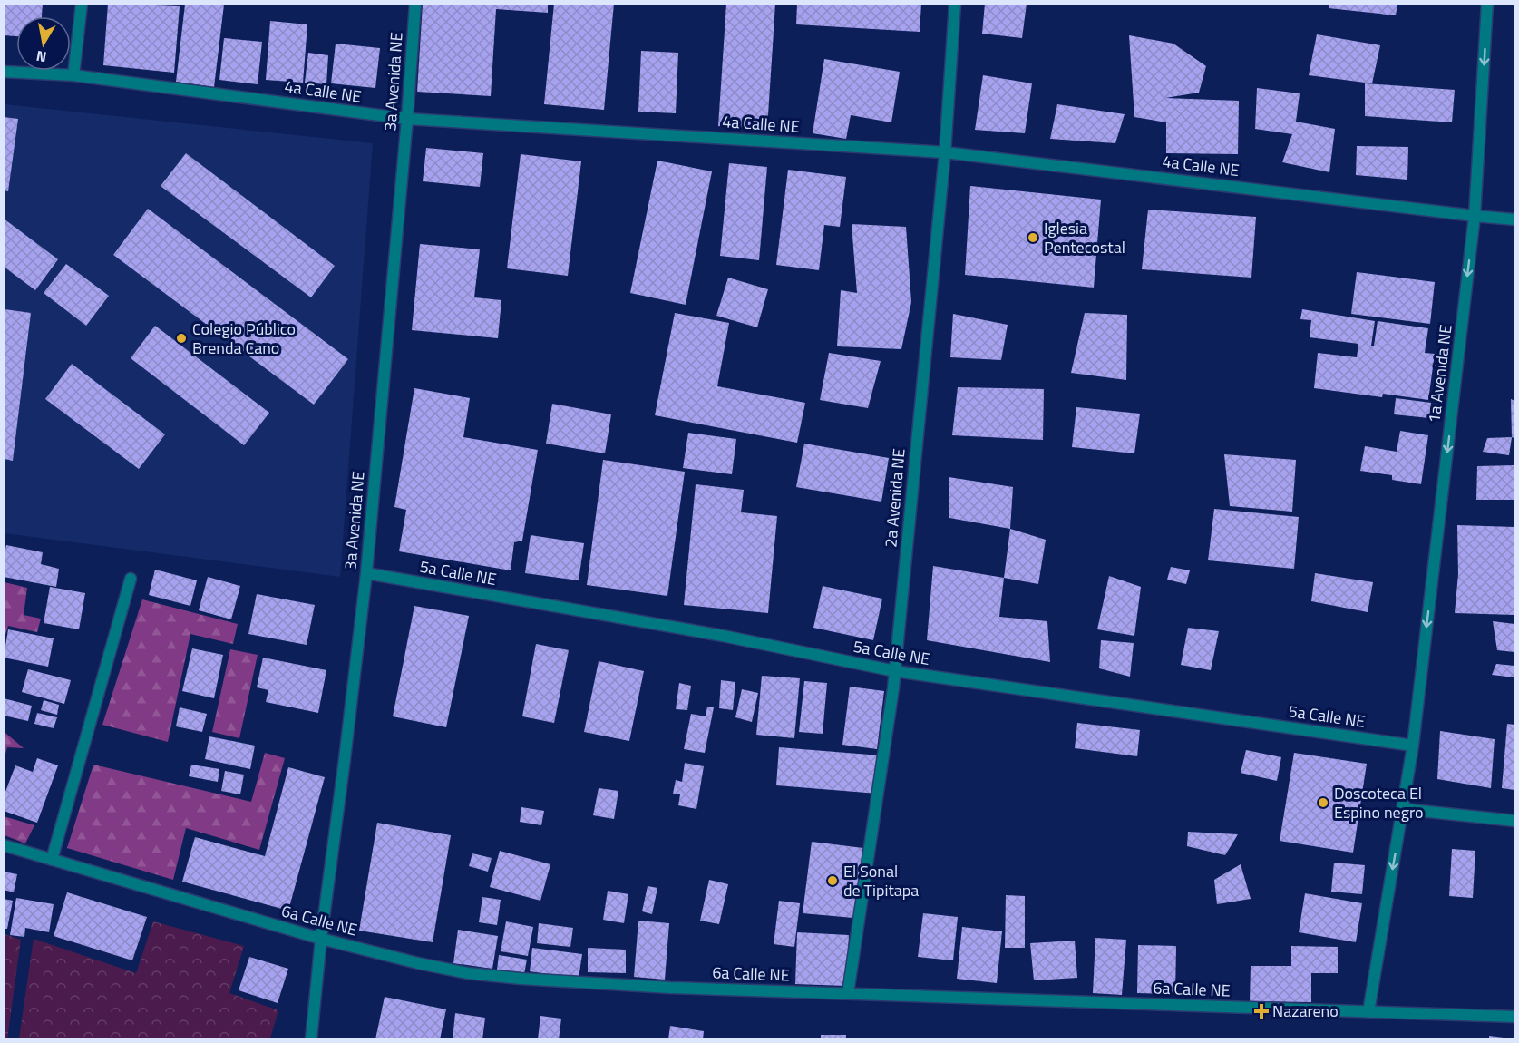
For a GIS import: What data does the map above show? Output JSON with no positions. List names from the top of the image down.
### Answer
{
  "streets": {
    "street": [
      "3a Avenida NE",
      "4a Calle NE",
      "1a Avenida NE",
      "2a Avenida NE",
      "5a Calle NE",
      "6a Calle NE"
    ]
  },
  "crossings": [
    ["3a Avenida NE", "4a Calle NE"],
    ["3a Avenida NE", "5a Calle NE"],
    ["3a Avenida NE", "6a Calle NE"],
    ["4a Calle NE", "1a Avenida NE"],
    ["4a Calle NE", "2a Avenida NE"],
    ["1a Avenida NE", "5a Calle NE"],
    ["1a Avenida NE", "6a Calle NE"],
    ["2a Avenida NE", "5a Calle NE"],
    ["2a Avenida NE", "6a Calle NE"]
  ],
  "one_way": ["1a Avenida NE"],
  "places": {
    "other": [
      "Iglesia Pentecostal",
      "Colegio Público Brenda Cano",
      "Doscoteca El Espino negro",
      "El Sonal de Tipitapa"
    ],
    "health": ["Nazareno"]
  },
  "north": "bottom"
}
